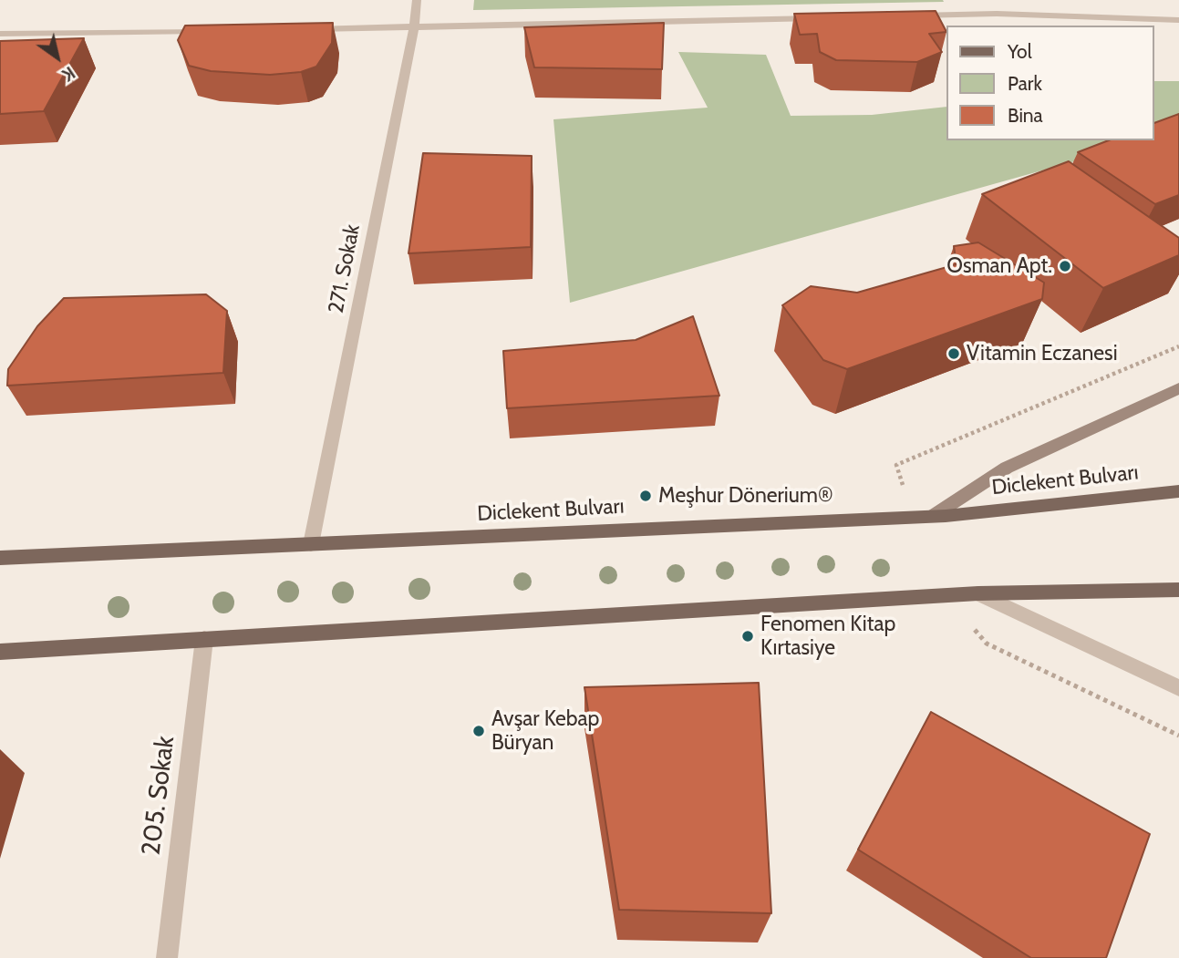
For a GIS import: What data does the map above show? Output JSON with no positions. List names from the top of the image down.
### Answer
{
  "streets": {
    "main road": ["Diclekent Bulvarı"],
    "street": ["271. Sokak", "205. Sokak"]
  },
  "crossings": [
    ["271. Sokak", "Diclekent Bulvarı"]
  ],
  "places": [
    "Osman Apt.",
    "Vitamin Eczanesi",
    "Meşhur Dönerium®",
    "Fenomen Kitap Kırtasiye",
    "Avşar Kebap Büryan"
  ],
  "legend": ["Yol", "Park", "Bina"],
  "north": "bottom right"
}
